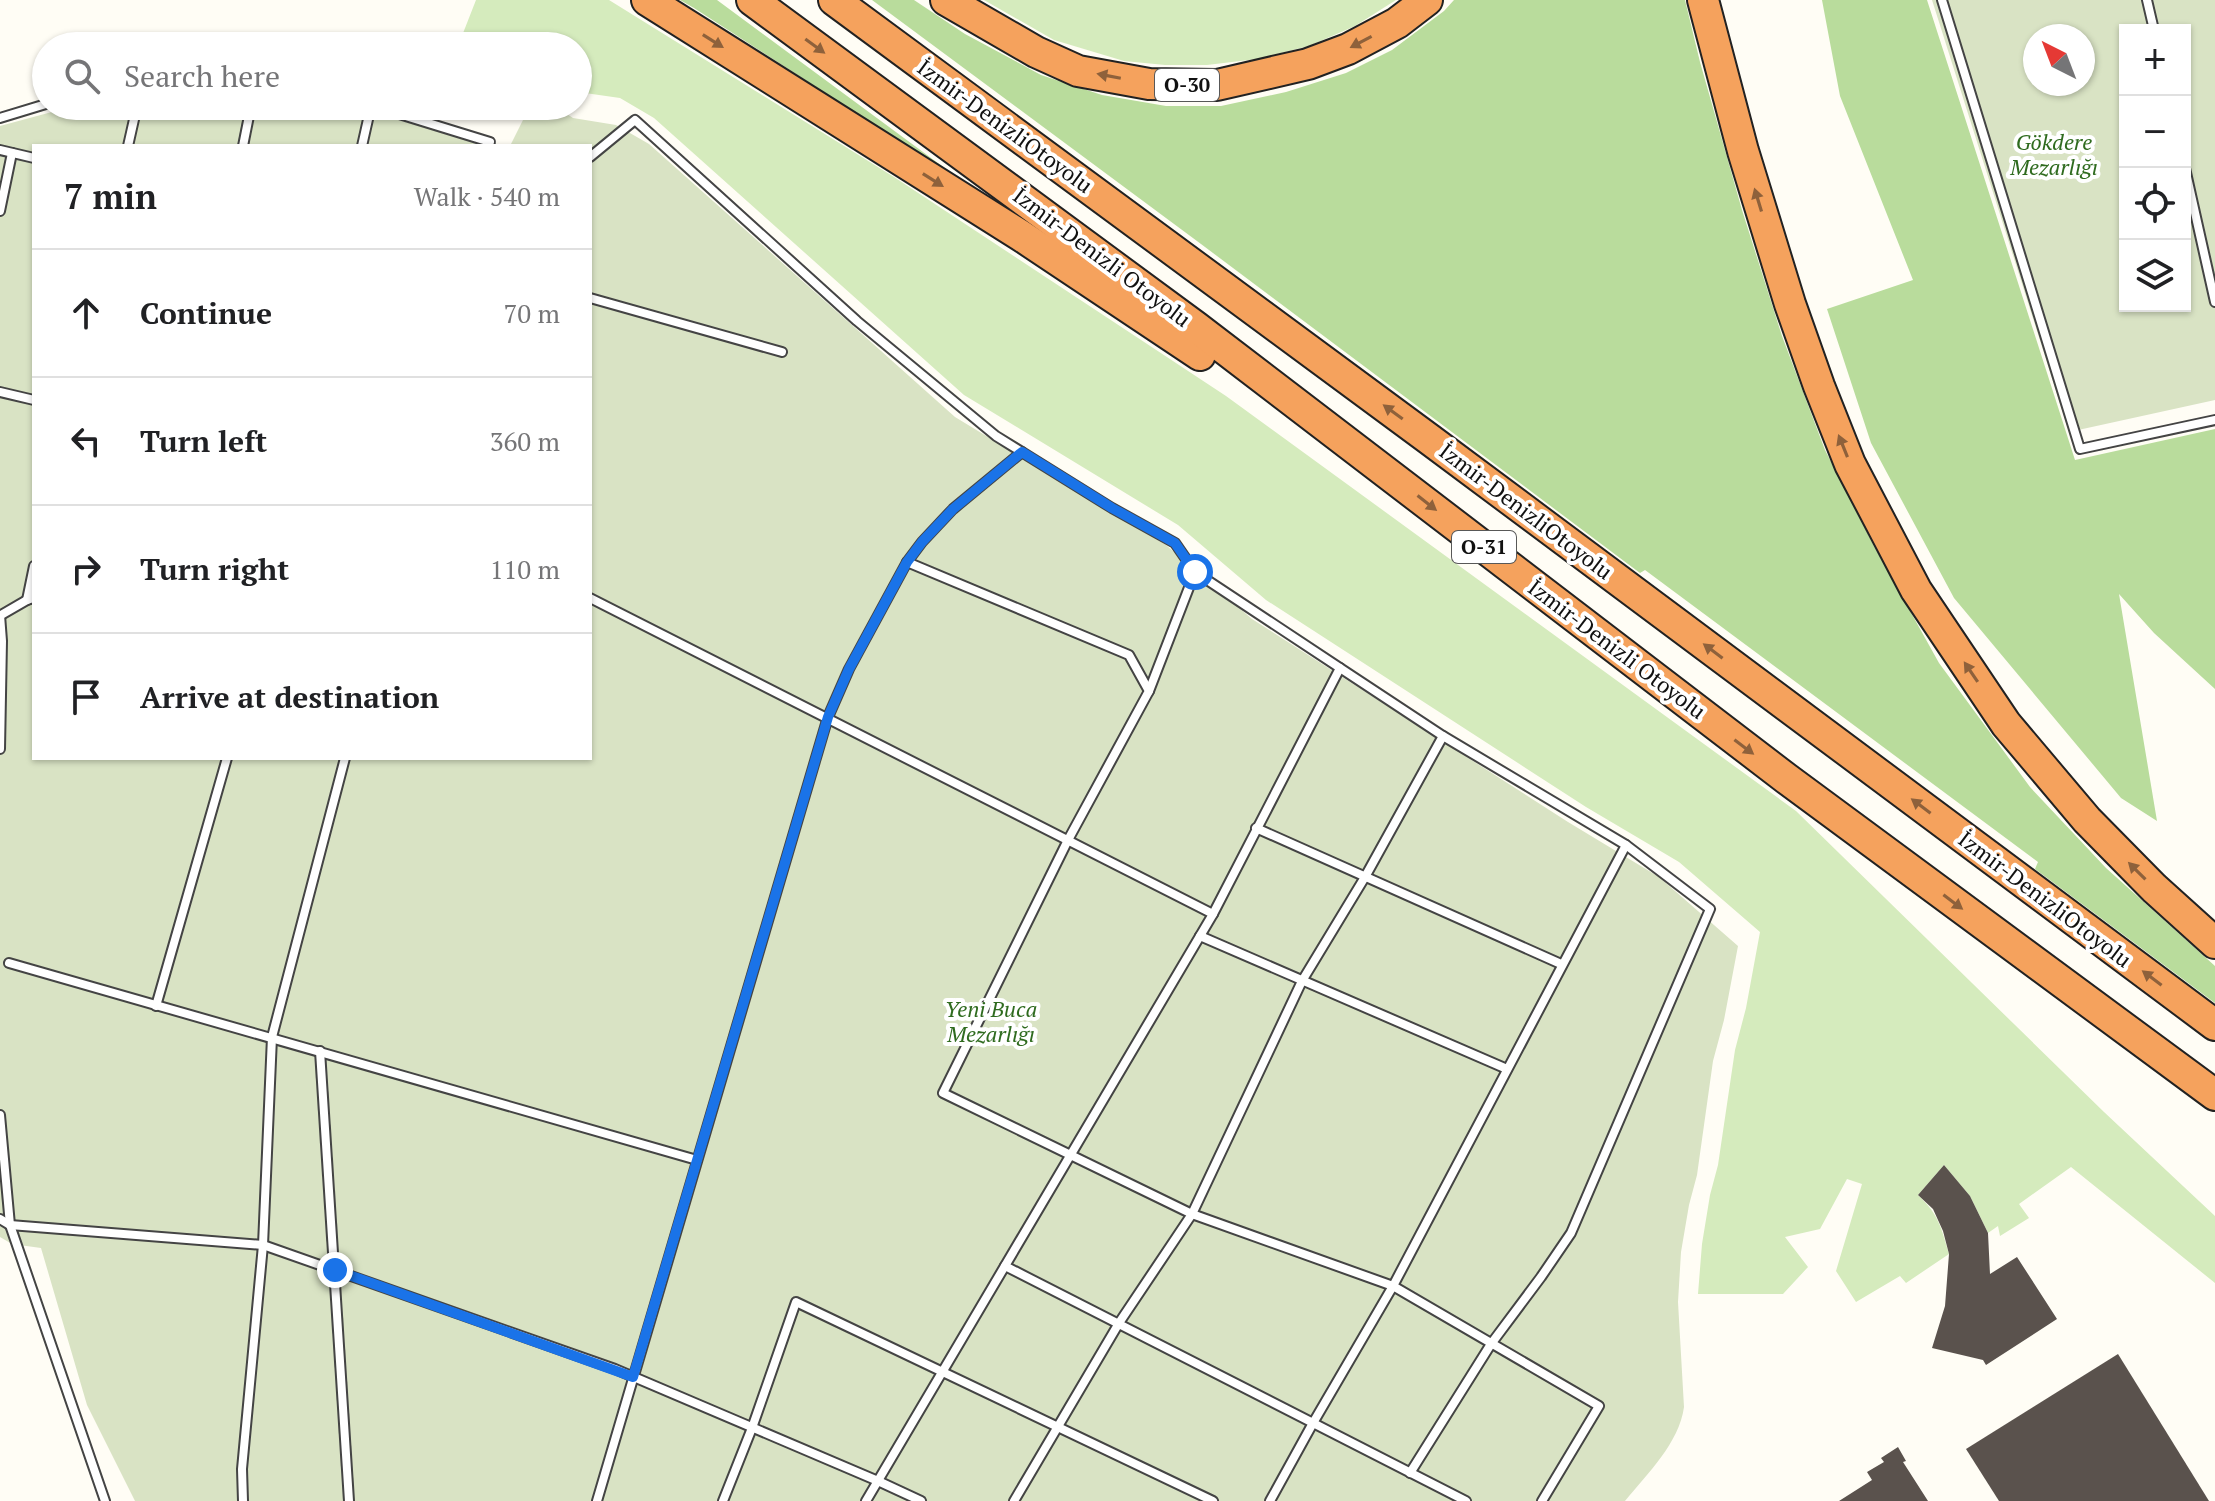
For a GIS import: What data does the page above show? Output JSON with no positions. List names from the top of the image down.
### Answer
{
  "streets": {
    "highway": [
      "O-30",
      "İzmir-DenizliOtoyolu",
      "İzmir-Denizli Otoyolu",
      "O-31"
    ]
  },
  "parks": ["Gökdere Mezarlığı", "Yeni Buca Mezarlığı"],
  "north": "top left",
  "page": {
    "map_buttons": ["+", "−"],
    "search": "Search here",
    "heading": ["7 min", "Walk · 540 m"],
    "list": [
      ["Continue", "70 m"],
      ["Turn left", "360 m"],
      ["Turn right", "110 m"],
      "Arrive at destination"
    ]
  }
}
